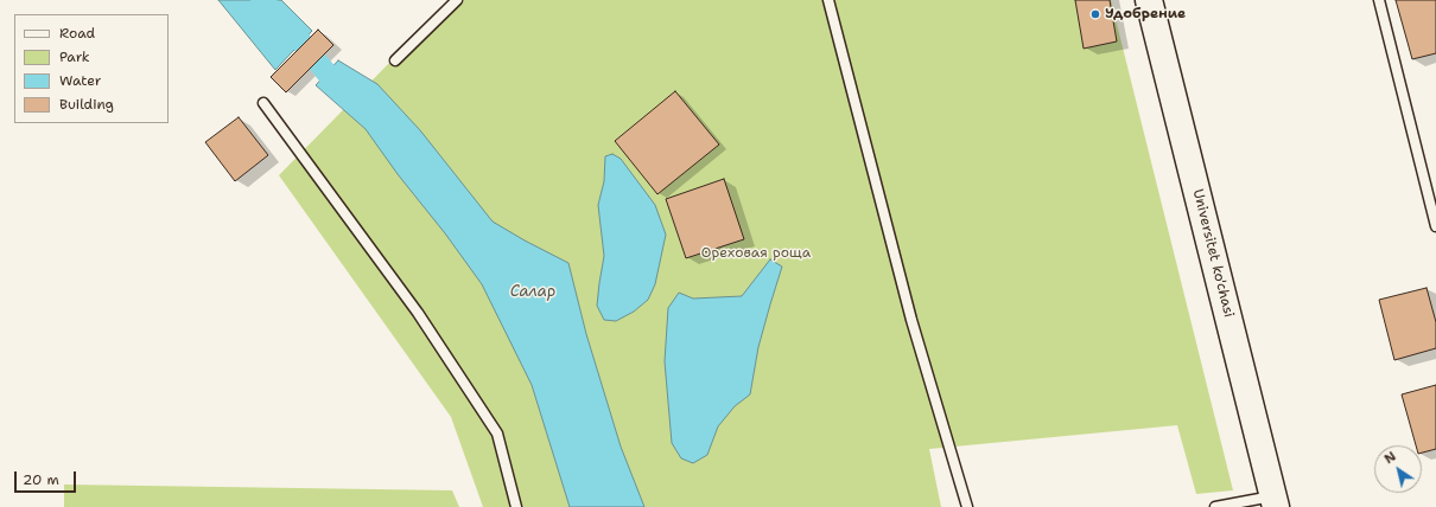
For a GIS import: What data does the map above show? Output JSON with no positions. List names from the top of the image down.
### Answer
{
  "streets": {
    "main road": ["Universitet ko'chasi"]
  },
  "water": ["Салар"],
  "parks": ["Ореховая роща"],
  "places": ["Удобрение"],
  "legend": [
    "Road",
    "Park",
    "Water",
    "Building"
  ],
  "scale_bar": "20 m",
  "north": "top left"
}
